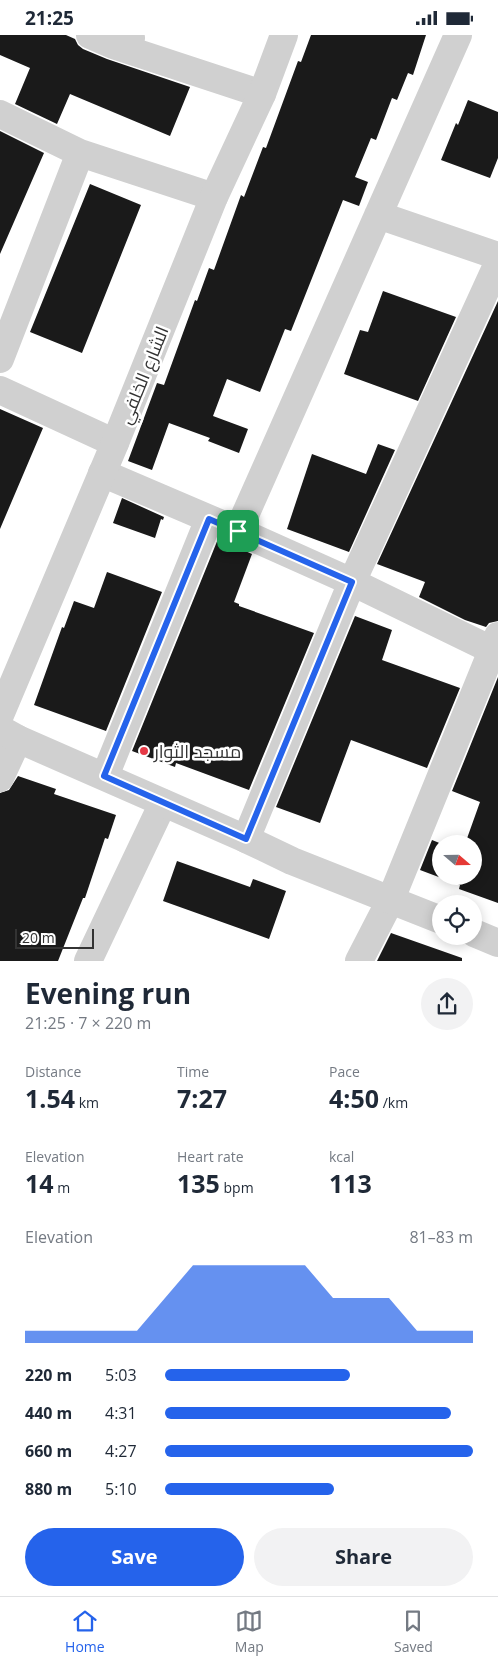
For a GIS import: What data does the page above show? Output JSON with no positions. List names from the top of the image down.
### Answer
{
  "streets": {
    "street": ["الشارع الخلفي"]
  },
  "places": ["مسجد الثوار"],
  "scale_bar": "20 m",
  "north": "right",
  "page": {
    "status": "21:25",
    "scale": "20 m",
    "heading": ["Evening run", "21:25 · 7 × 220 m"],
    "stats": [
      ["Distance", "1.54 km"],
      ["Time", "7:27"],
      ["Pace", "4:50 /km"],
      ["Elevation", "14 m"],
      ["Heart rate", "135 bpm"],
      ["kcal", "113"]
    ],
    "chart": ["Elevation", "81–83 m"],
    "list": [
      {
        "name": "220 m",
        "note": "5:03"
      },
      {
        "name": "440 m",
        "note": "4:31"
      },
      {
        "name": "660 m",
        "note": "4:27"
      },
      {
        "name": "880 m",
        "note": "5:10"
      }
    ],
    "buttons": ["Save", "Share"],
    "tabs": ["Home", "Map", "Saved"]
  }
}
